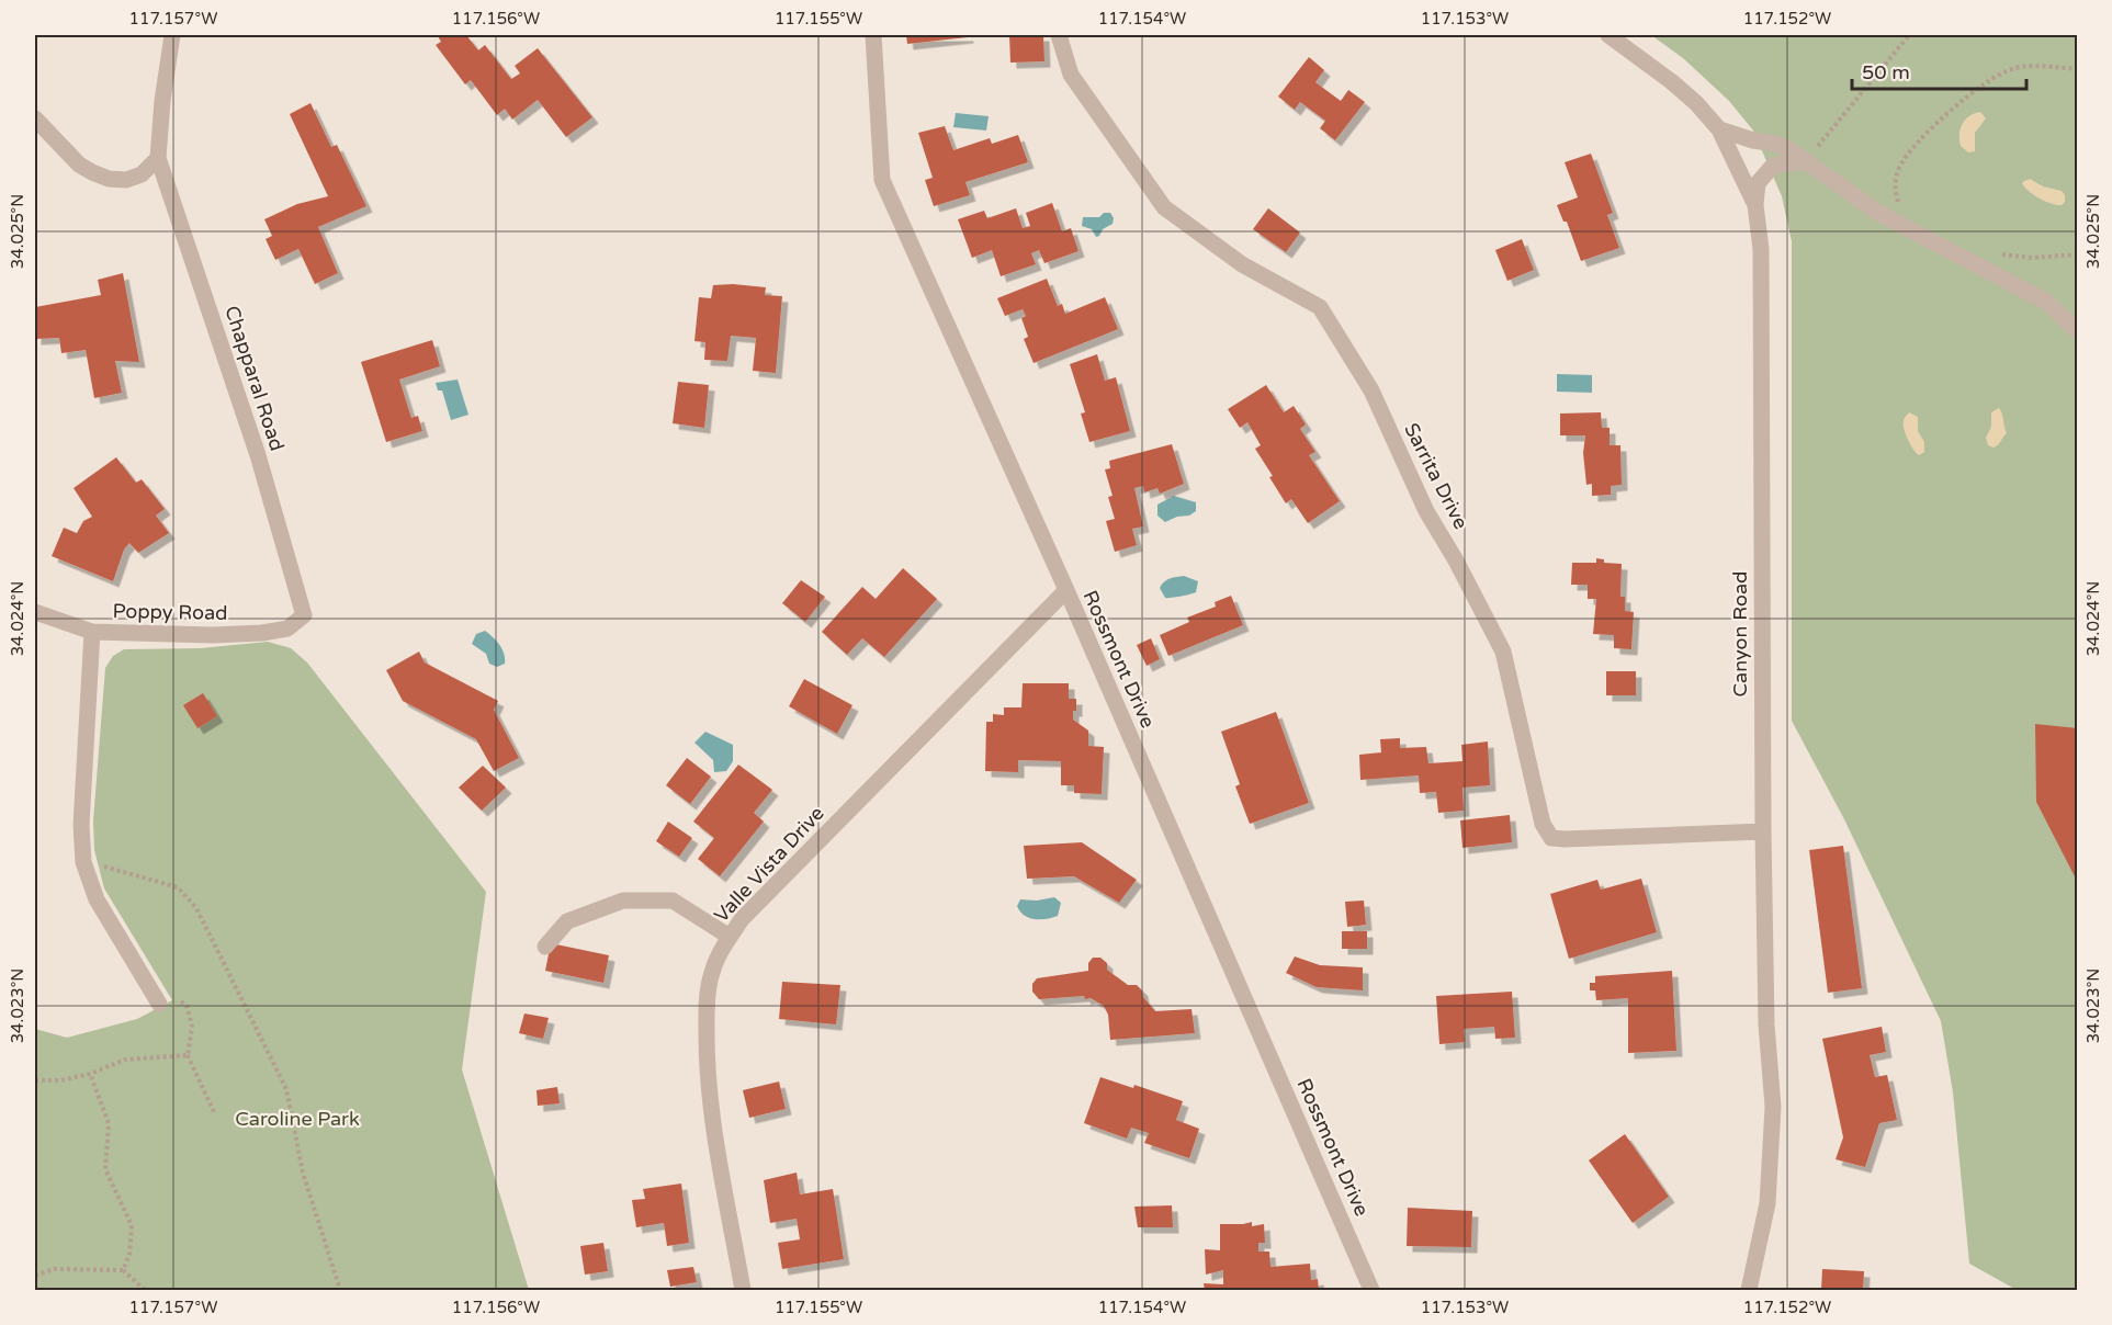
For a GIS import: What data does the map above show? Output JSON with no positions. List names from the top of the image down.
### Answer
{
  "streets": {
    "street": [
      "Chapparal Road",
      "Sarrita Drive",
      "Poppy Road",
      "Canyon Road",
      "Rossmont Drive",
      "Valle Vista Drive"
    ]
  },
  "crossings": [
    ["Chapparal Road", "Poppy Road"],
    ["Sarrita Drive", "Canyon Road"],
    ["Rossmont Drive", "Valle Vista Drive"]
  ],
  "parks": ["Caroline Park"],
  "scale_bar": "50 m",
  "coordinates": [
    "117.157°W",
    "117.156°W",
    "117.155°W",
    "117.154°W",
    "117.153°W",
    "117.152°W",
    "34.025°N",
    "34.024°N",
    "34.023°N"
  ]
}
